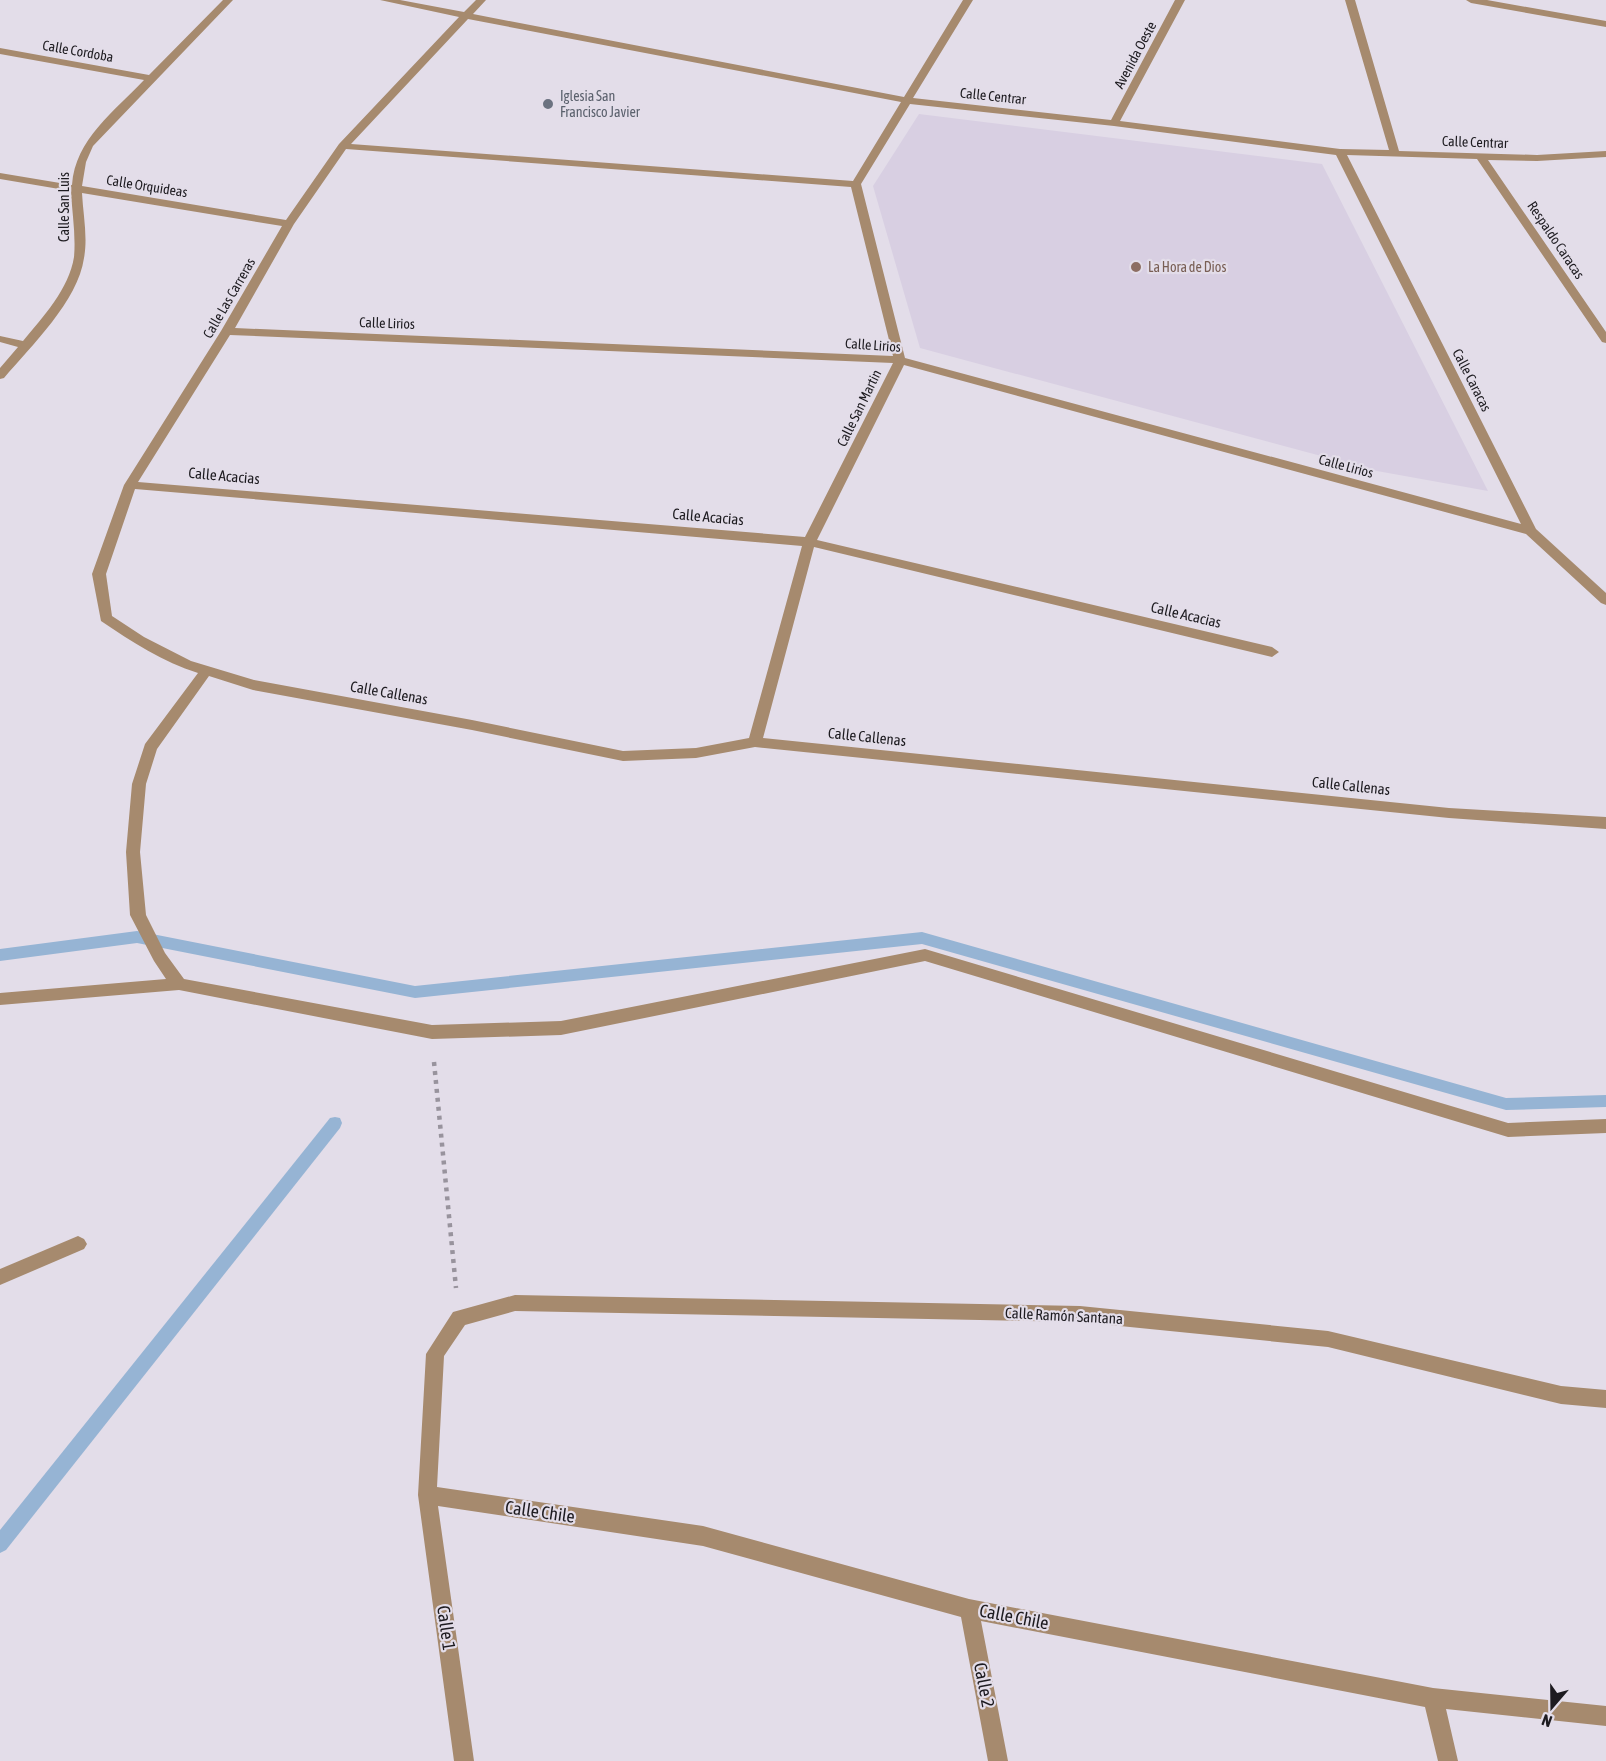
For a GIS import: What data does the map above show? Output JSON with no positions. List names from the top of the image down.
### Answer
{
  "streets": {
    "street": [
      "Calle Cordoba",
      "Avenida Oeste",
      "Calle Centrar",
      "Calle Orquideas",
      "Calle San Luis",
      "Respaldo Caracas",
      "Calle Las Carreras",
      "Calle Lirios",
      "Calle Caracas",
      "Calle San Martin",
      "Calle Acacias",
      "Calle Callenas",
      "Calle Ramón Santana",
      "Calle Chile",
      "Calle 1",
      "Calle 2"
    ]
  },
  "crossings": [
    ["Calle Cordoba", "Calle San Luis"],
    ["Avenida Oeste", "Calle Centrar"],
    ["Calle Centrar", "Respaldo Caracas"],
    ["Calle Centrar", "Calle Las Carreras"],
    ["Calle Centrar", "Calle Caracas"],
    ["Calle Orquideas", "Calle San Luis"],
    ["Calle Orquideas", "Calle Las Carreras"],
    ["Calle Las Carreras", "Calle Lirios"],
    ["Calle Las Carreras", "Calle Acacias"],
    ["Calle Las Carreras", "Calle Callenas"],
    ["Calle Lirios", "Calle Caracas"],
    ["Calle Lirios", "Calle San Martin"],
    ["Calle San Martin", "Calle Acacias"],
    ["Calle San Martin", "Calle Callenas"],
    ["Calle Ramón Santana", "Calle 1"],
    ["Calle Chile", "Calle 1"],
    ["Calle Chile", "Calle 2"]
  ],
  "places": ["Iglesia San Francisco Javier", "La Hora de Dios"],
  "north": "bottom"
}
